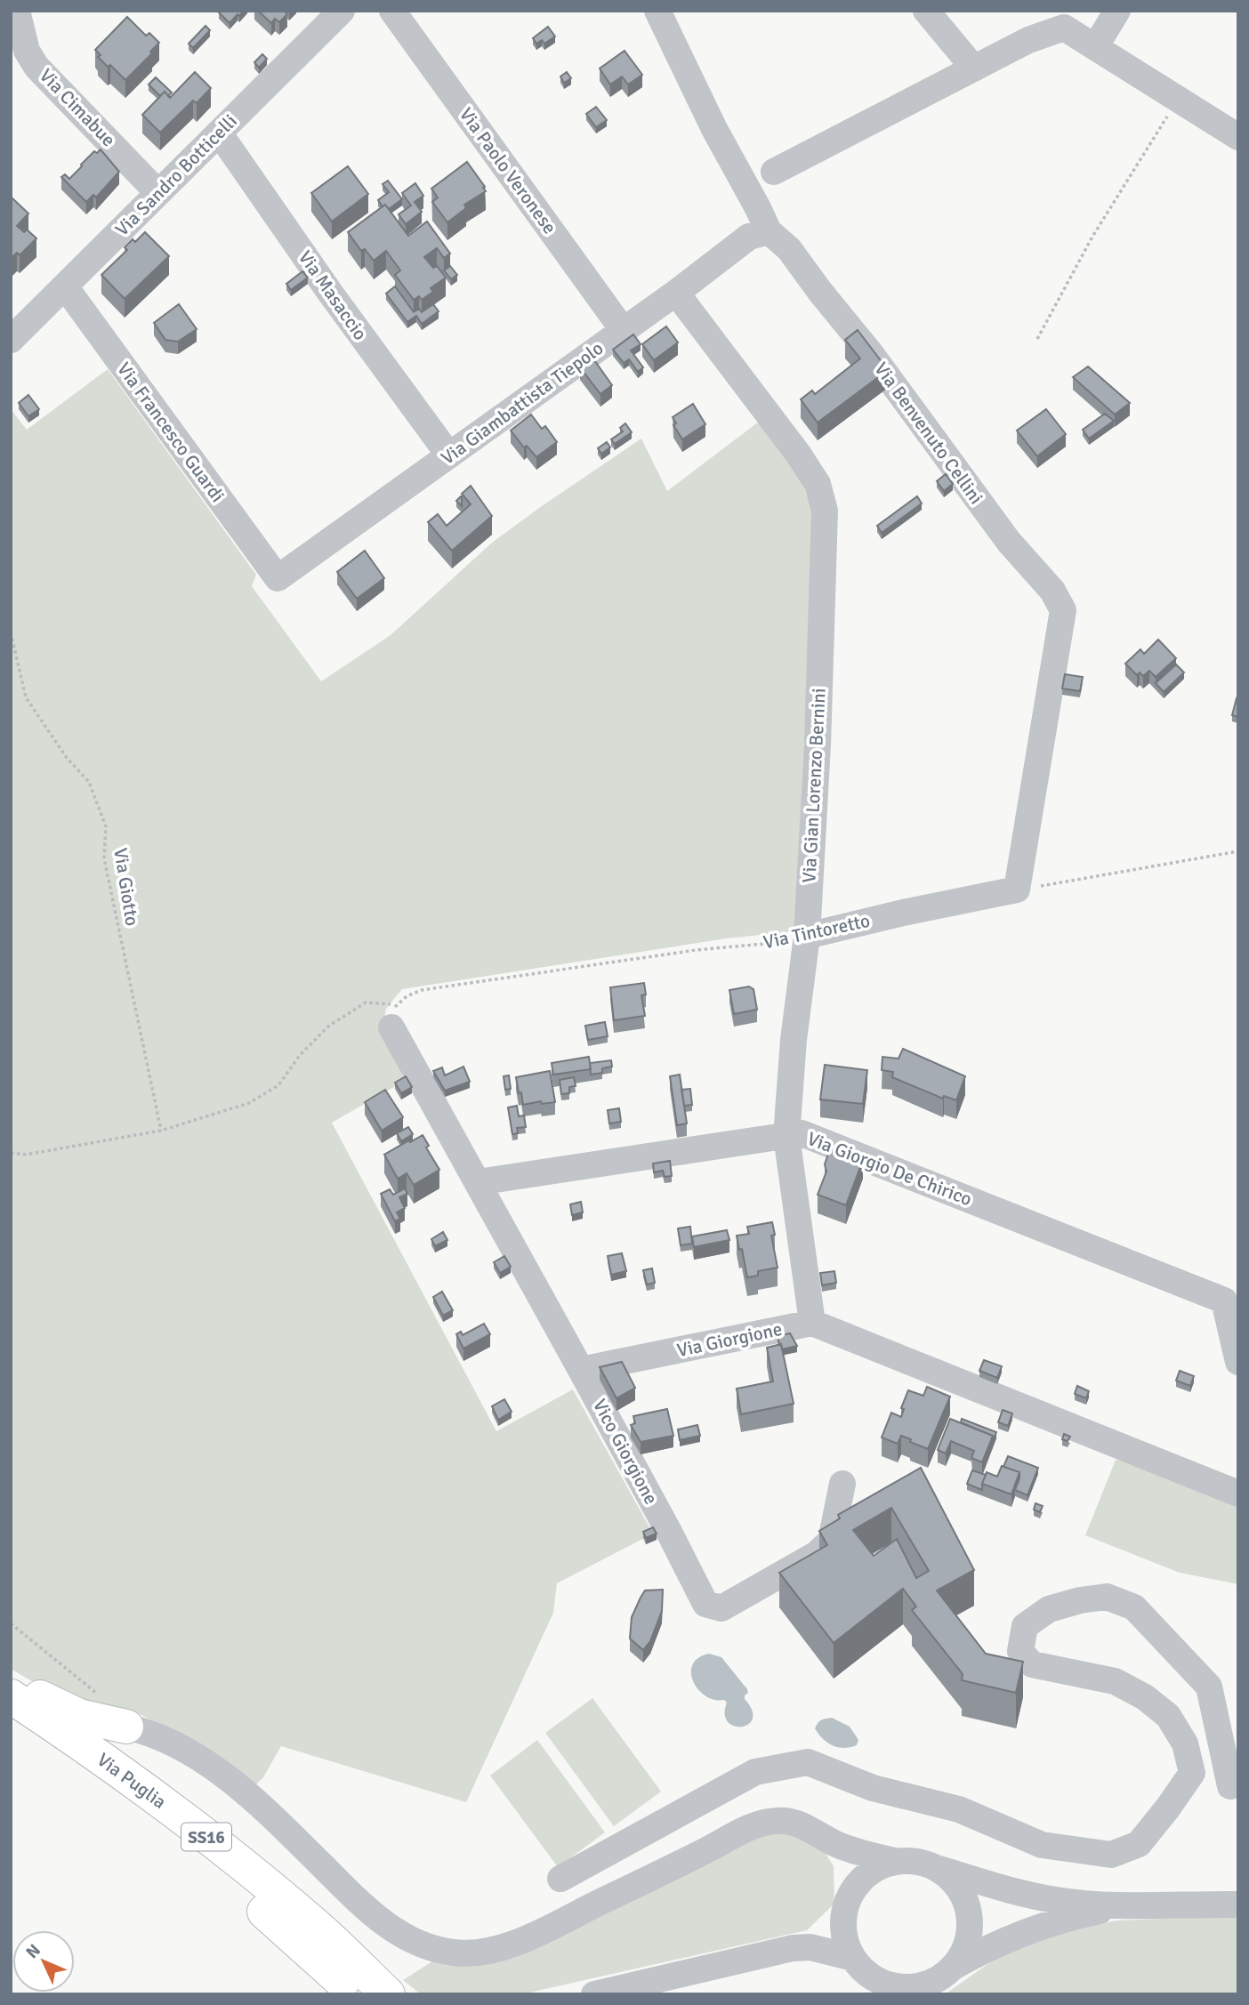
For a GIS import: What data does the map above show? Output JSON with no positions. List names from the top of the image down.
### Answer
{
  "streets": {
    "highway": ["Via Puglia", "SS16"],
    "street": [
      "Via Cimabue",
      "Via Paolo Veronese",
      "Via Sandro Botticelli",
      "Via Masaccio",
      "Via Giambattista Tiepolo",
      "Via Francesco Guardi",
      "Via Benvenuto Cellini",
      "Via Gian Lorenzo Bernini",
      "Via Tintoretto",
      "Via Giorgio De Chirico",
      "Via Giorgione",
      "Vico Giorgione"
    ],
    "path": ["Via Giotto"]
  },
  "crossings": [
    ["Via Cimabue", "Via Sandro Botticelli"],
    ["Via Paolo Veronese", "Via Giambattista Tiepolo"],
    ["Via Sandro Botticelli", "Via Masaccio"],
    ["Via Sandro Botticelli", "Via Francesco Guardi"],
    ["Via Masaccio", "Via Giambattista Tiepolo"],
    ["Via Giambattista Tiepolo", "Via Francesco Guardi"],
    ["Via Giambattista Tiepolo", "Via Benvenuto Cellini"],
    ["Via Giambattista Tiepolo", "Via Gian Lorenzo Bernini"],
    ["Via Benvenuto Cellini", "Via Tintoretto"],
    ["Via Gian Lorenzo Bernini", "Via Tintoretto"],
    ["Via Gian Lorenzo Bernini", "Via Giorgio De Chirico"],
    ["Via Gian Lorenzo Bernini", "Via Giorgione"],
    ["Via Giorgione", "Vico Giorgione"]
  ],
  "north": "top left"
}
